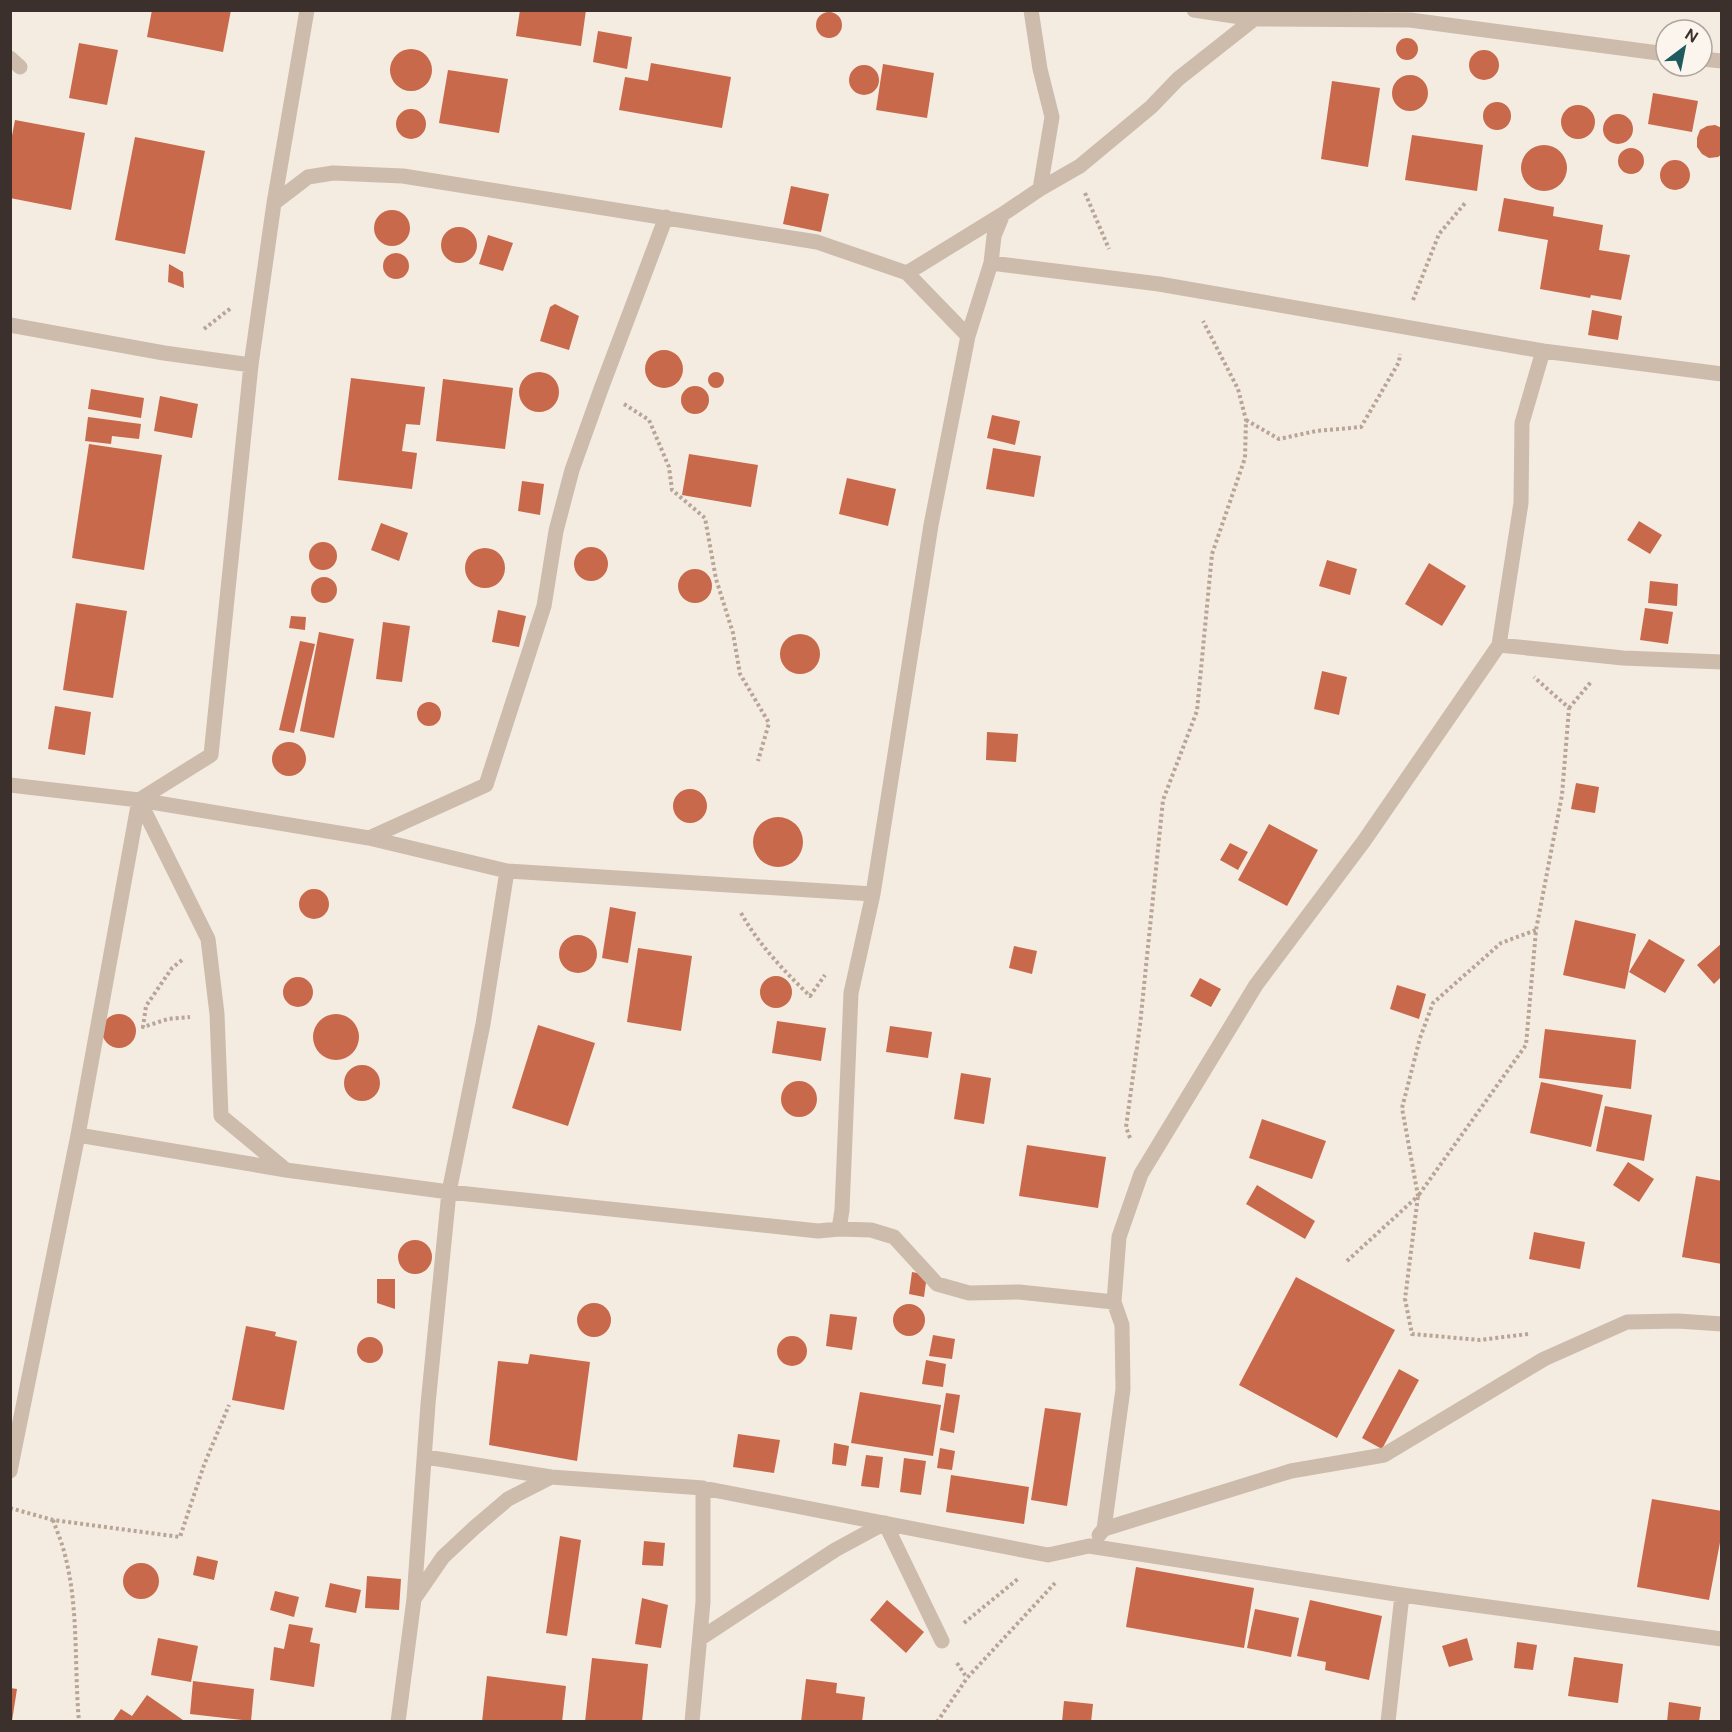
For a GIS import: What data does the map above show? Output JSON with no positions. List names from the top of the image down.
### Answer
{
  "north": "top right"
}
